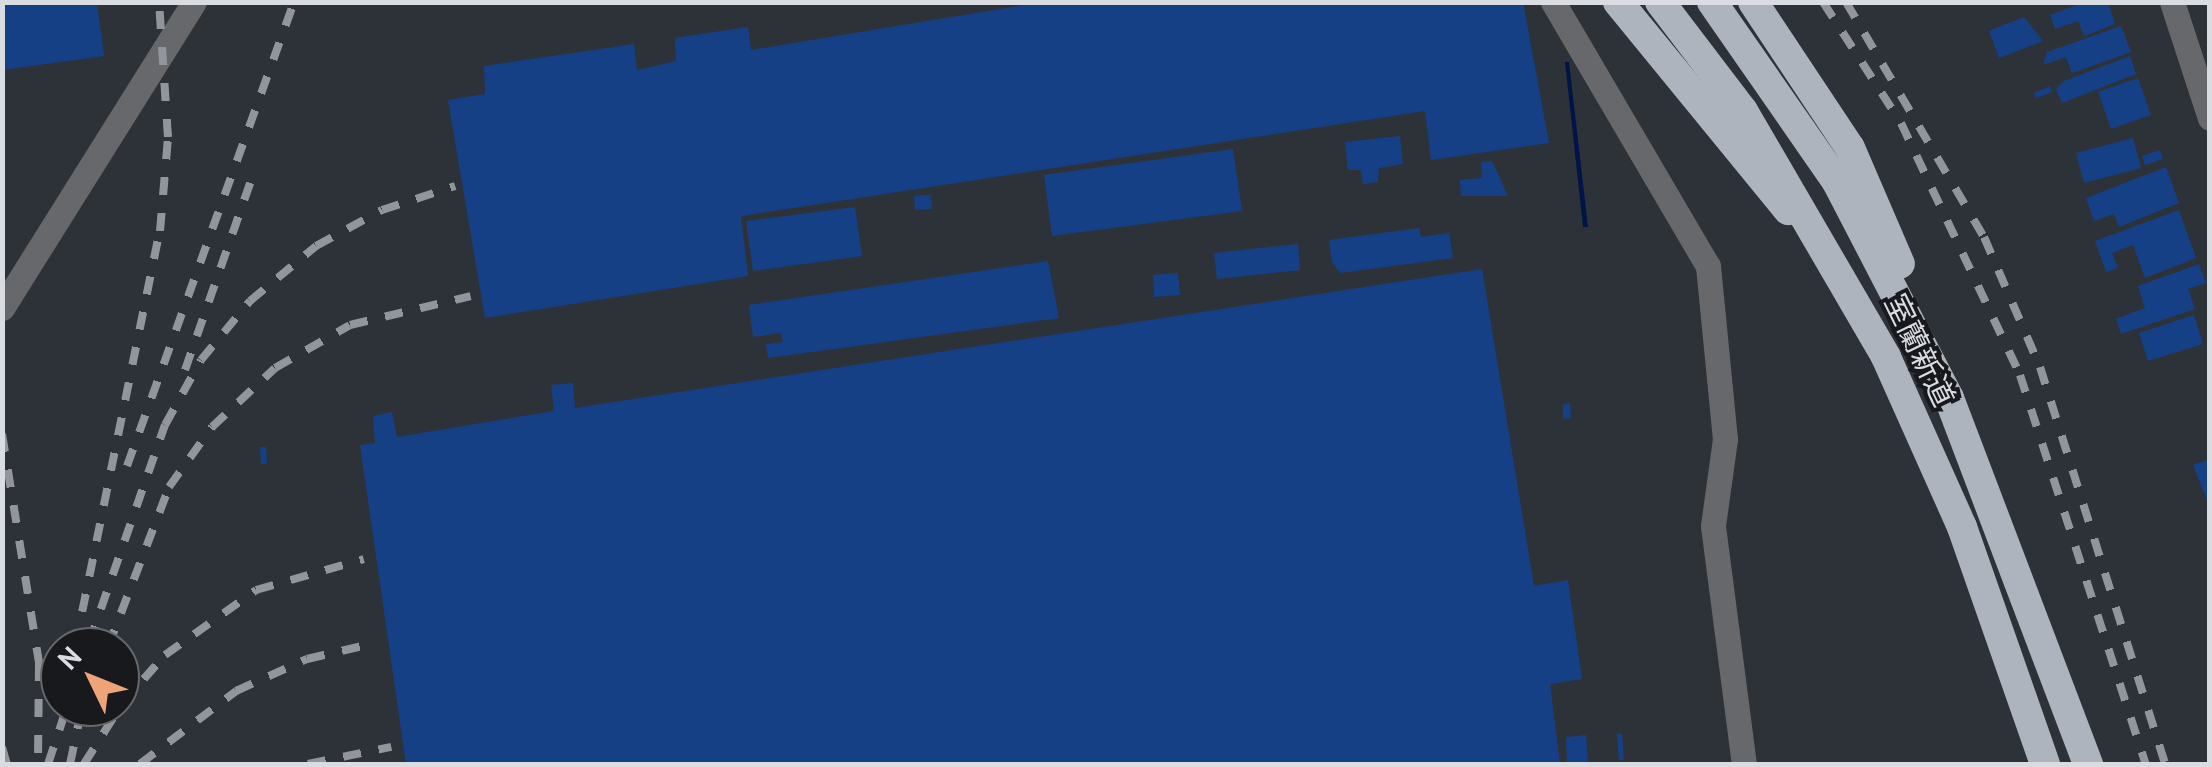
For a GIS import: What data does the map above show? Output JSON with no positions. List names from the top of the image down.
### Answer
{
  "streets": {
    "highway": ["室蘭新道"]
  },
  "north": "top left"
}
